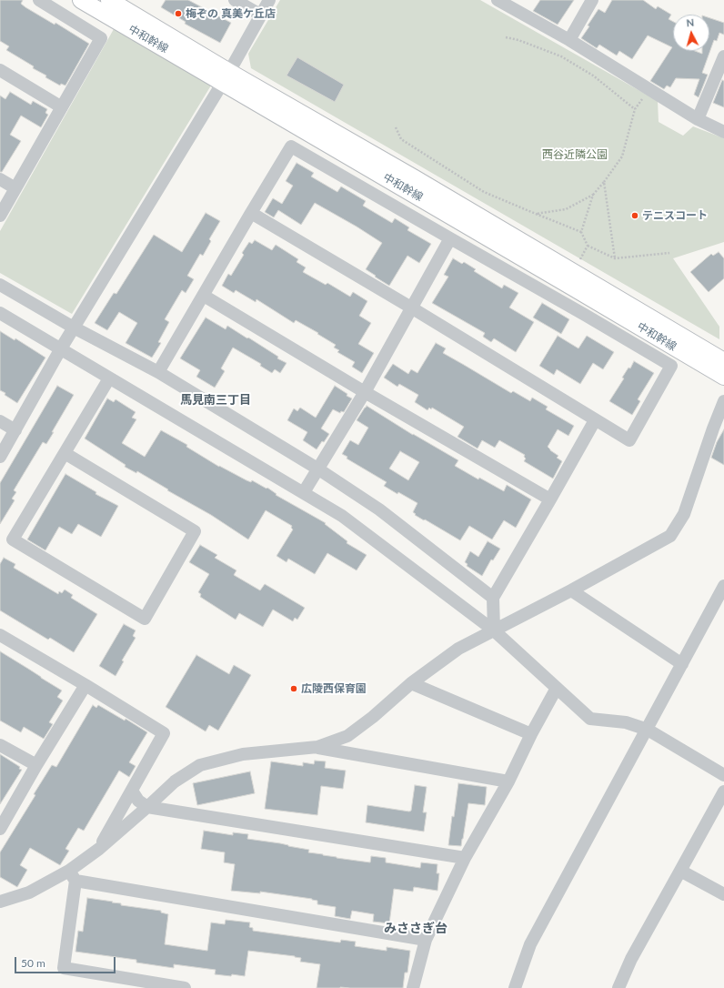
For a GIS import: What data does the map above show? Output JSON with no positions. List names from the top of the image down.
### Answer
{
  "streets": {
    "main road": ["中和幹線"]
  },
  "districts": ["馬見南三丁目", "みささぎ台"],
  "parks": ["西谷近隣公園"],
  "places": ["梅ぞの 真美ケ丘店", "テニスコート", "広陵西保育園"],
  "scale_bar": "50 m",
  "north": "top"
}
